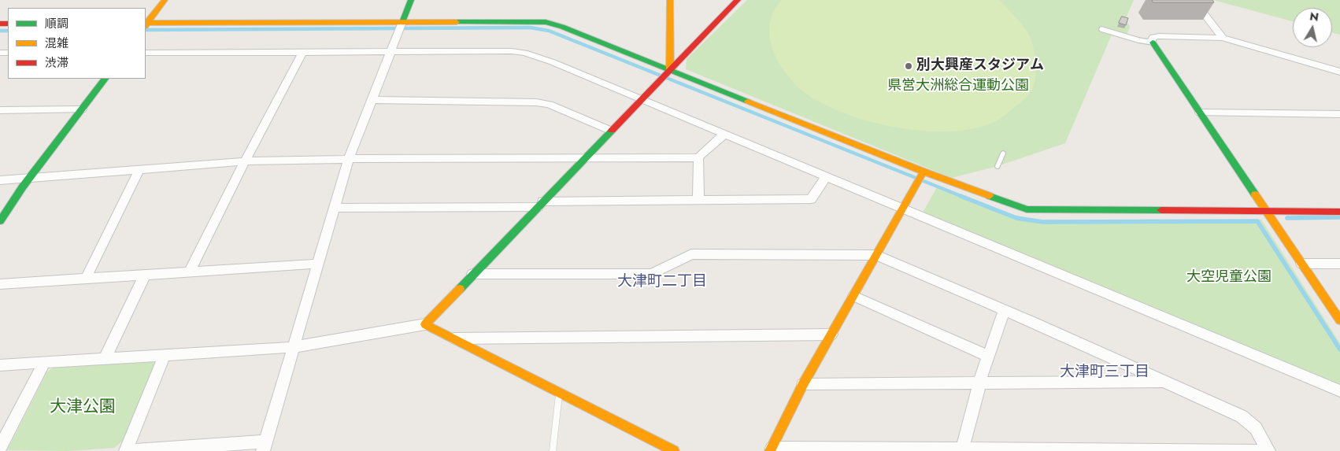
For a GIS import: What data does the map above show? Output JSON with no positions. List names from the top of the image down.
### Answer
{
  "districts": ["大津町二丁目", "大津町三丁目"],
  "parks": ["県営大洲総合運動公園", "大空児童公園", "大津公園"],
  "places": ["別大興産スタジアム"],
  "legend": ["順調", "混雑", "渋滞"],
  "north": "top"
}
